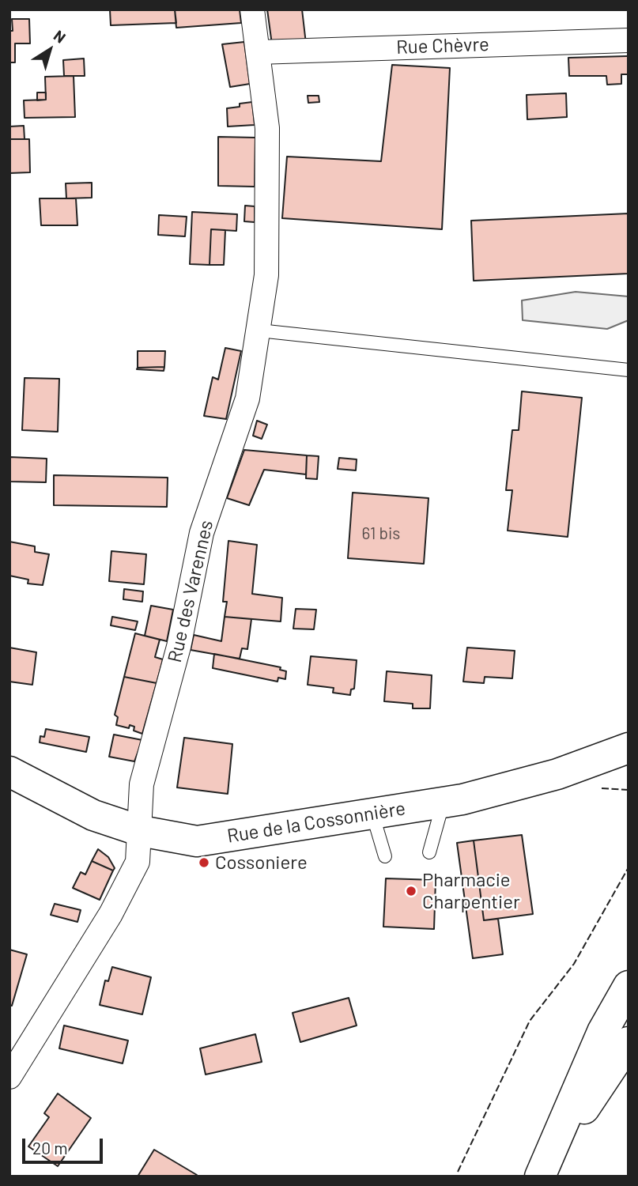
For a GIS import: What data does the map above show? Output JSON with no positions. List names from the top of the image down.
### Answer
{
  "streets": {
    "street": ["Rue Chèvre", "Rue des Varennes", "Rue de la Cossonnière"]
  },
  "crossings": [
    ["Rue Chèvre", "Rue des Varennes"],
    ["Rue des Varennes", "Rue de la Cossonnière"]
  ],
  "places": ["Cossoniere", "Pharmacie Charpentier"],
  "house_numbers": ["61 bis"],
  "scale_bar": "20 m",
  "north": "top right"
}
